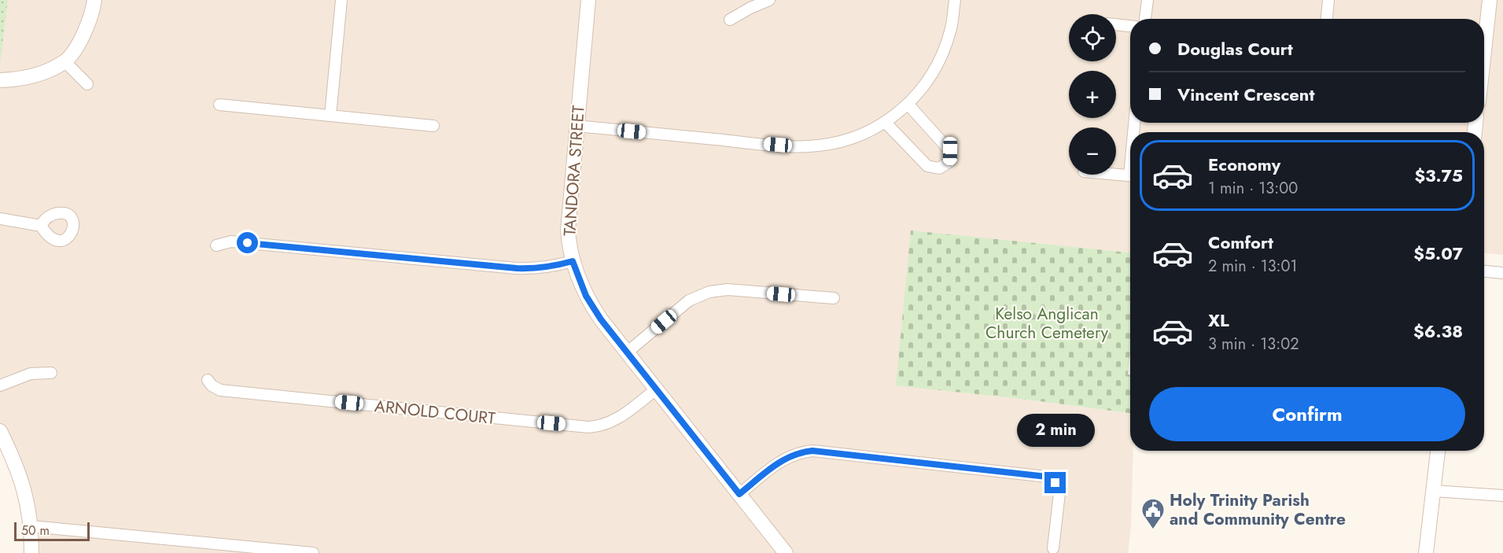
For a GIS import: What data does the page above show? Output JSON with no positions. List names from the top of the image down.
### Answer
{
  "streets": {
    "street": ["TANDORA STREET", "ARNOLD COURT"]
  },
  "crossings": [
    ["TANDORA STREET", "ARNOLD COURT"]
  ],
  "parks": ["Kelso Anglican Church Cemetery"],
  "places": {
    "public building": ["Holy Trinity Parish and Community Centre"]
  },
  "scale_bar": "50 m",
  "page": {
    "map_buttons": ["+", "−"],
    "banner": ["Douglas Court", "Vincent Crescent"],
    "list": [
      {
        "name": "Economy",
        "note": "1 min · 13:00",
        "value": "$3.75"
      },
      {
        "name": "Comfort",
        "note": "2 min · 13:01",
        "value": "$5.07"
      },
      {
        "name": "XL",
        "note": "3 min · 13:02",
        "value": "$6.38"
      }
    ],
    "buttons": "Confirm",
    "bubble": "2 min",
    "scale": "50 m"
  }
}
